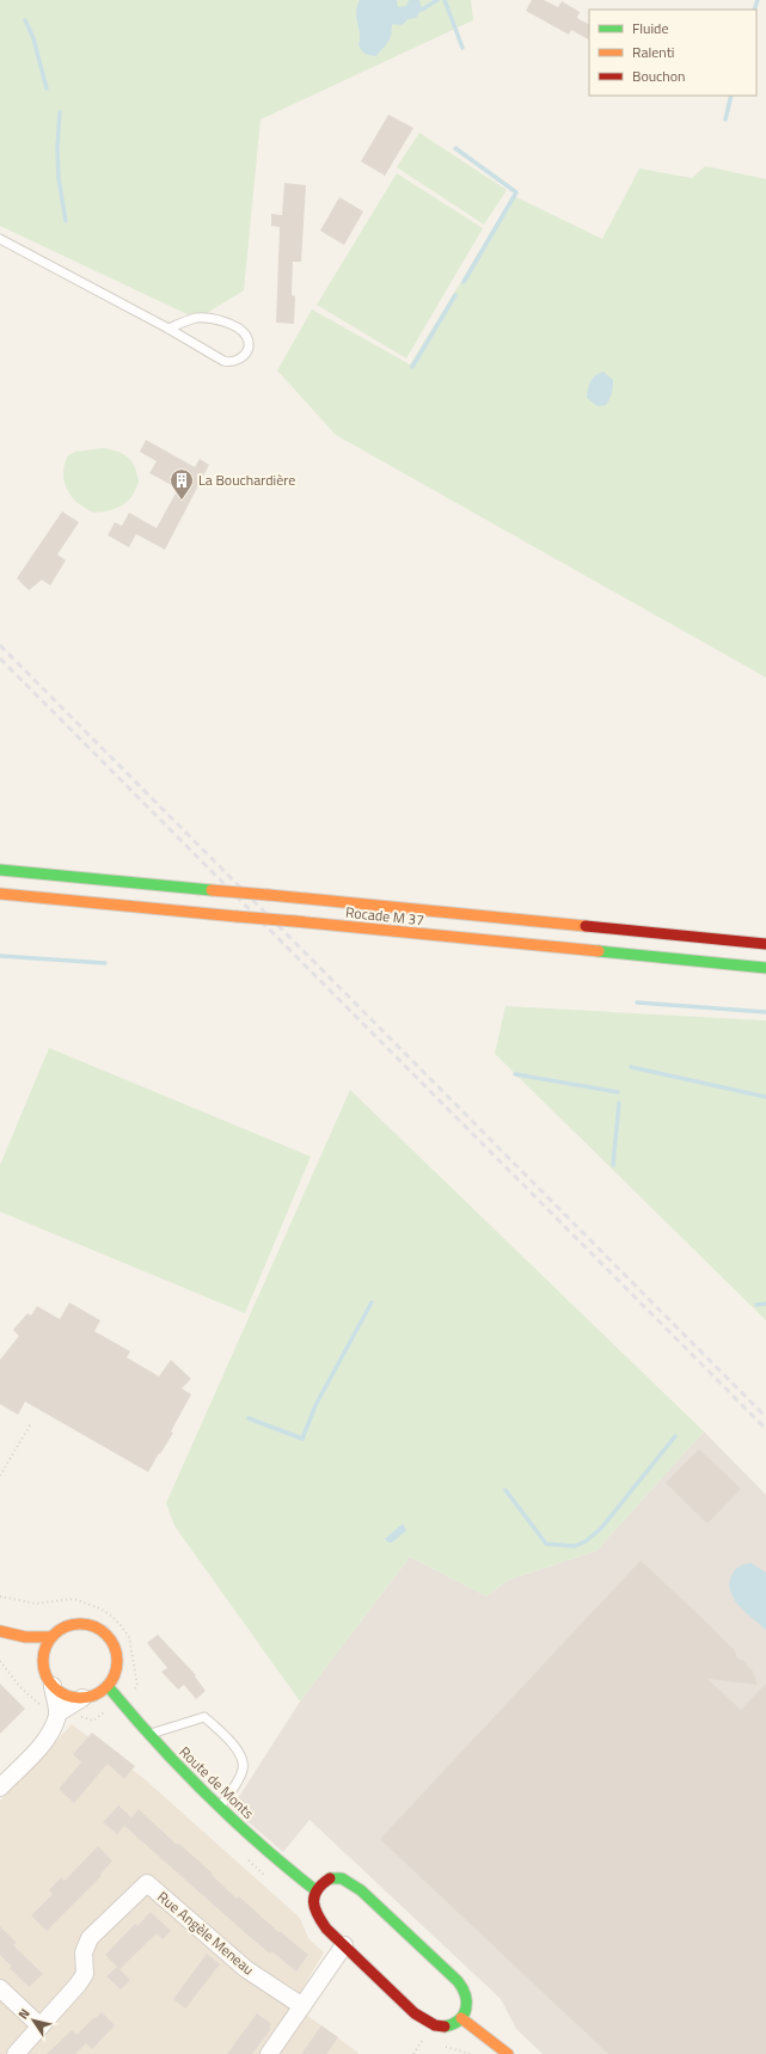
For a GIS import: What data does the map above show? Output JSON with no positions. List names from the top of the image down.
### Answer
{
  "streets": {
    "main road": ["Rocade M 37", "Route de Monts"],
    "street": ["Rue Angèle Meneau"]
  },
  "places": {
    "building": ["La Bouchardière"]
  },
  "legend": ["Fluide", "Ralenti", "Bouchon"],
  "north": "top left"
}
